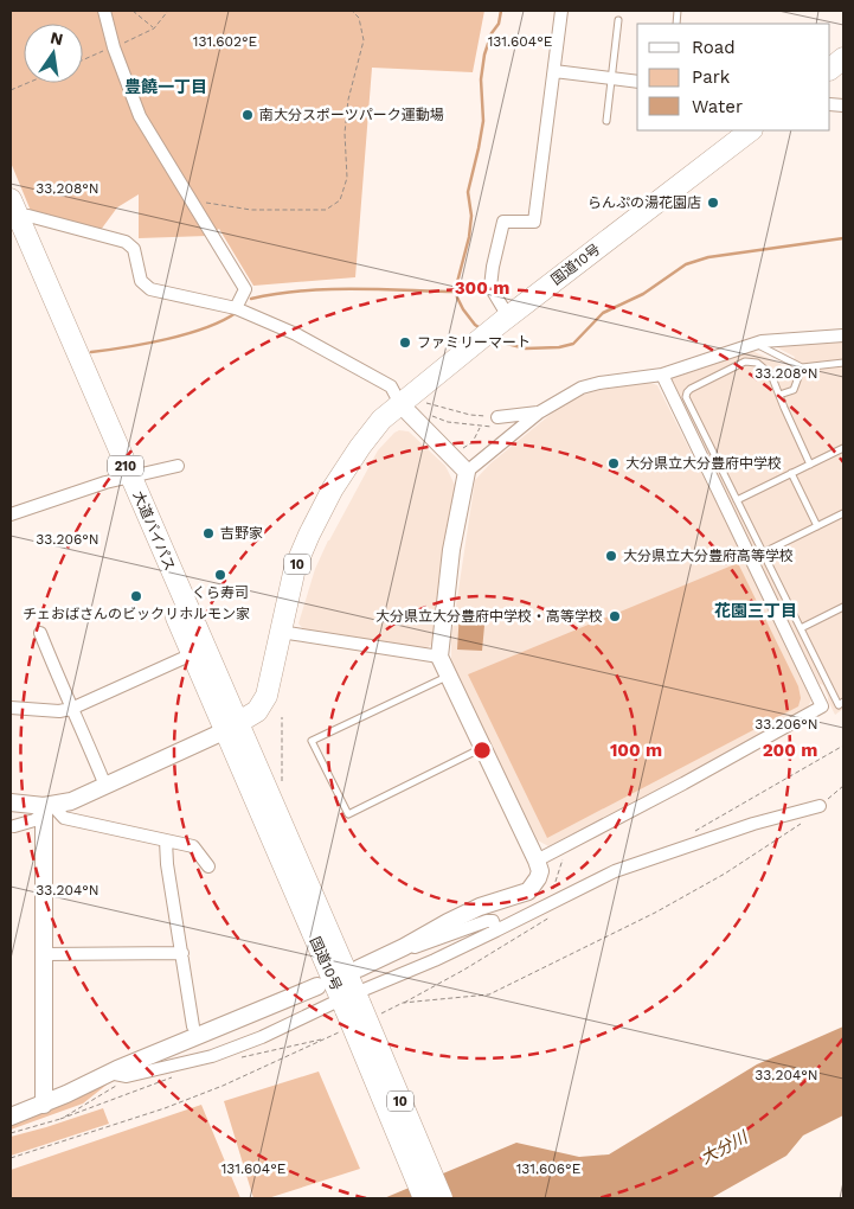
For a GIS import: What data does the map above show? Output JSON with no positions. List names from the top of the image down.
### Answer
{
  "streets": {
    "highway": [
      "国道10号",
      "210",
      "大道バイパス",
      "10"
    ]
  },
  "crossings": [
    ["国道10号", "大道バイパス"]
  ],
  "districts": ["豊饒一丁目", "花園三丁目"],
  "water": ["大分川"],
  "places": [
    "南大分スポーツパーク運動場",
    "らんぷの湯花園店",
    "ファミリーマート",
    "大分県立大分豊府中学校",
    "吉野家",
    "大分県立大分豊府高等学校",
    "くら寿司",
    "チェおばさんのビックリホルモン家",
    "大分県立大分豊府中学校・高等学校"
  ],
  "legend": ["Road", "Park", "Water"],
  "north": "top",
  "coordinates": [
    "131.602°E",
    "131.604°E",
    "33.208°N",
    "33.206°N",
    "33.204°N",
    "131.606°E"
  ],
  "rings": ["300 m", "100 m", "200 m"]
}
